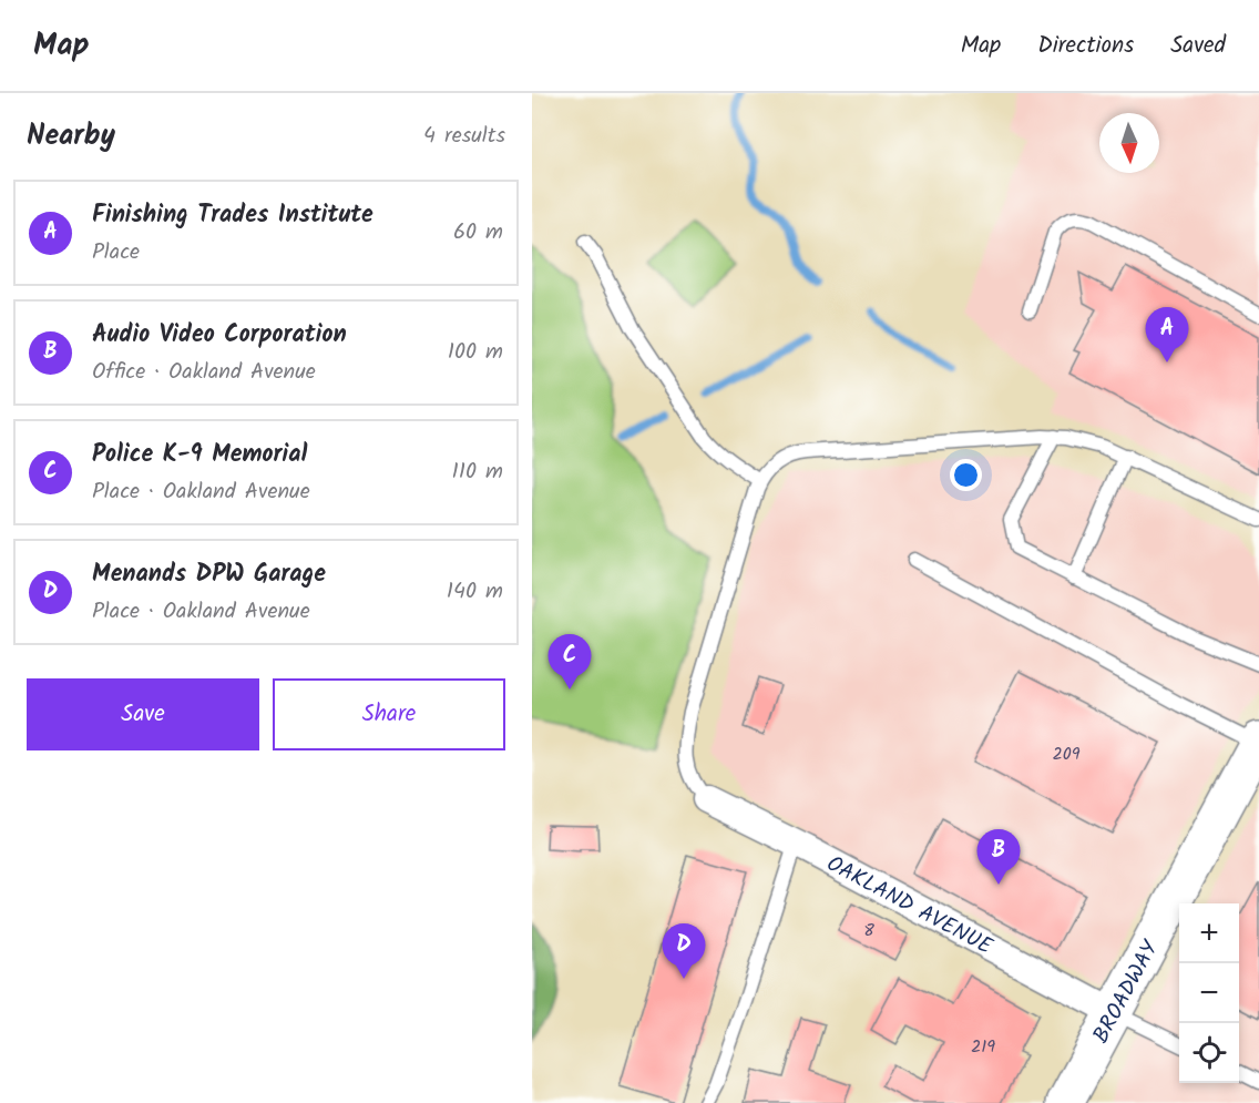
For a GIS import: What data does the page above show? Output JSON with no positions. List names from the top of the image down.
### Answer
{
  "streets": {
    "main road": ["BROADWAY"],
    "street": ["OAKLAND AVENUE"]
  },
  "crossings": [
    ["OAKLAND AVENUE", "BROADWAY"]
  ],
  "house_numbers": ["209", "8", "219"],
  "north": "bottom",
  "page": {
    "header": "Map",
    "nav": ["Map", "Directions", "Saved"],
    "heading": ["Nearby", "4 results"],
    "list": [
      {
        "mark": "A",
        "name": "Finishing Trades Institute",
        "note": "Place",
        "value": "60 m"
      },
      {
        "mark": "B",
        "name": "Audio Video Corporation",
        "note": "Office · Oakland Avenue",
        "value": "100 m"
      },
      {
        "mark": "C",
        "name": "Police K-9 Memorial",
        "note": "Place · Oakland Avenue",
        "value": "110 m"
      },
      {
        "mark": "D",
        "name": "Menands DPW Garage",
        "note": "Place · Oakland Avenue",
        "value": "140 m"
      }
    ],
    "pins": [
      "A",
      "C",
      "B",
      "D"
    ],
    "buttons": ["Save", "Share"],
    "map_buttons": ["+", "−"]
  }
}
